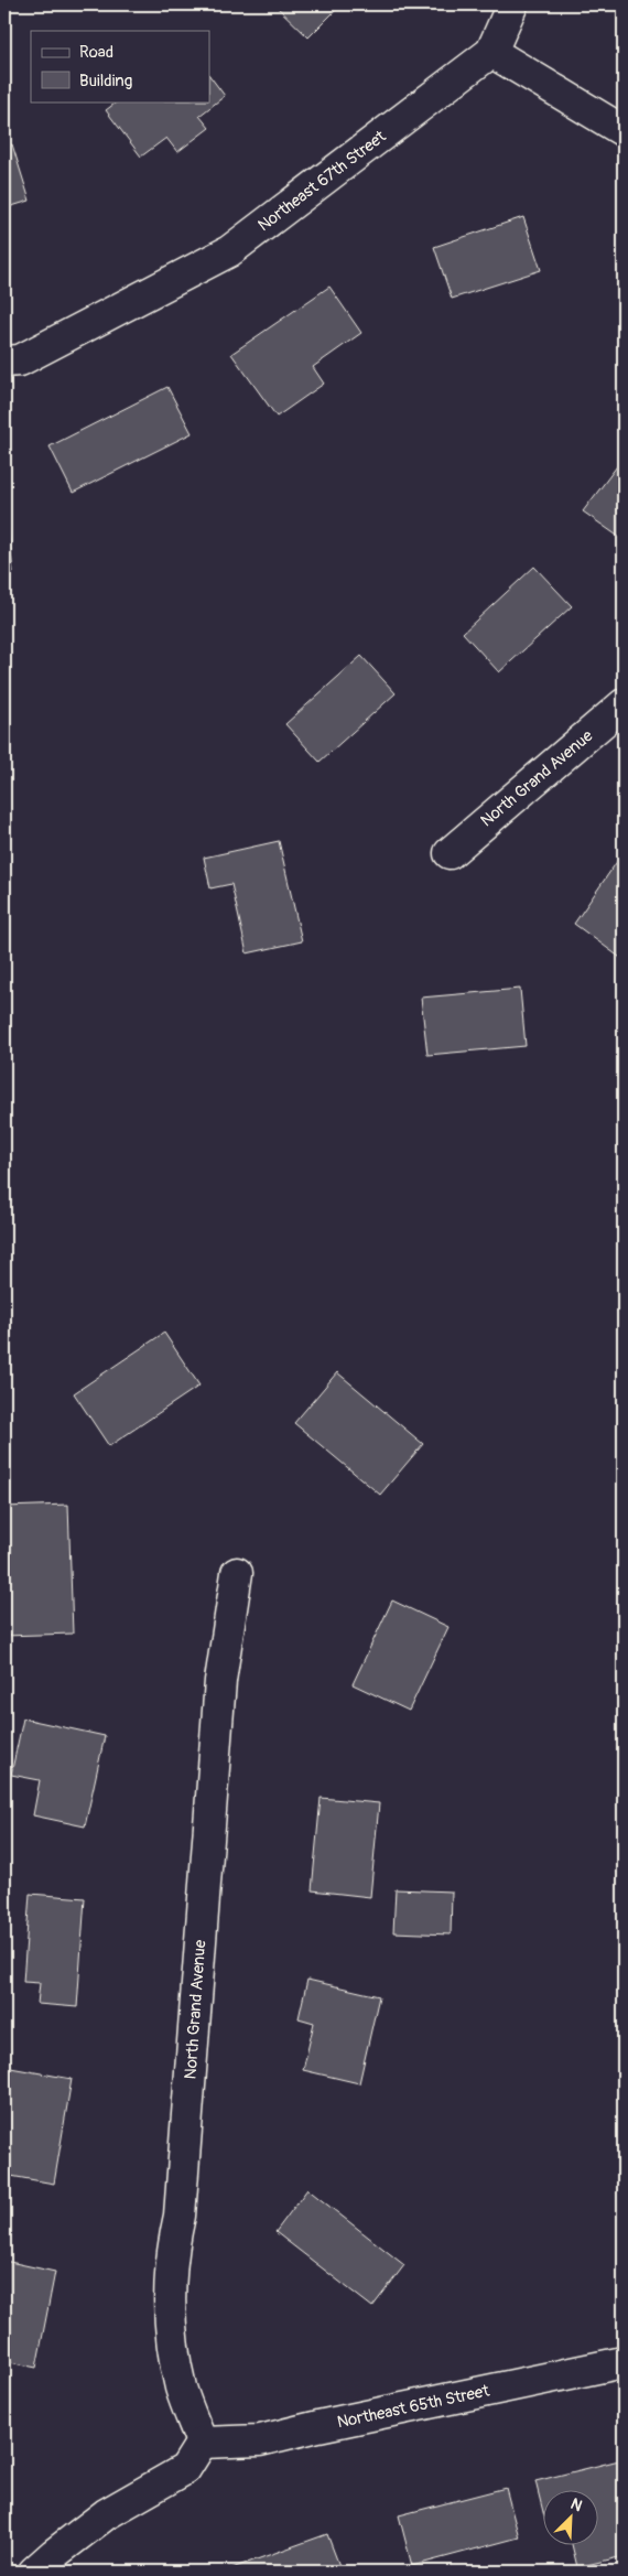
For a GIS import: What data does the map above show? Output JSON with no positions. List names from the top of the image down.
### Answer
{
  "streets": {
    "street": ["Northeast 67th Street", "North Grand Avenue", "Northeast 65th Street"]
  },
  "crossings": [
    ["North Grand Avenue", "Northeast 65th Street"]
  ],
  "legend": ["Road", "Building"],
  "north": "top right"
}
